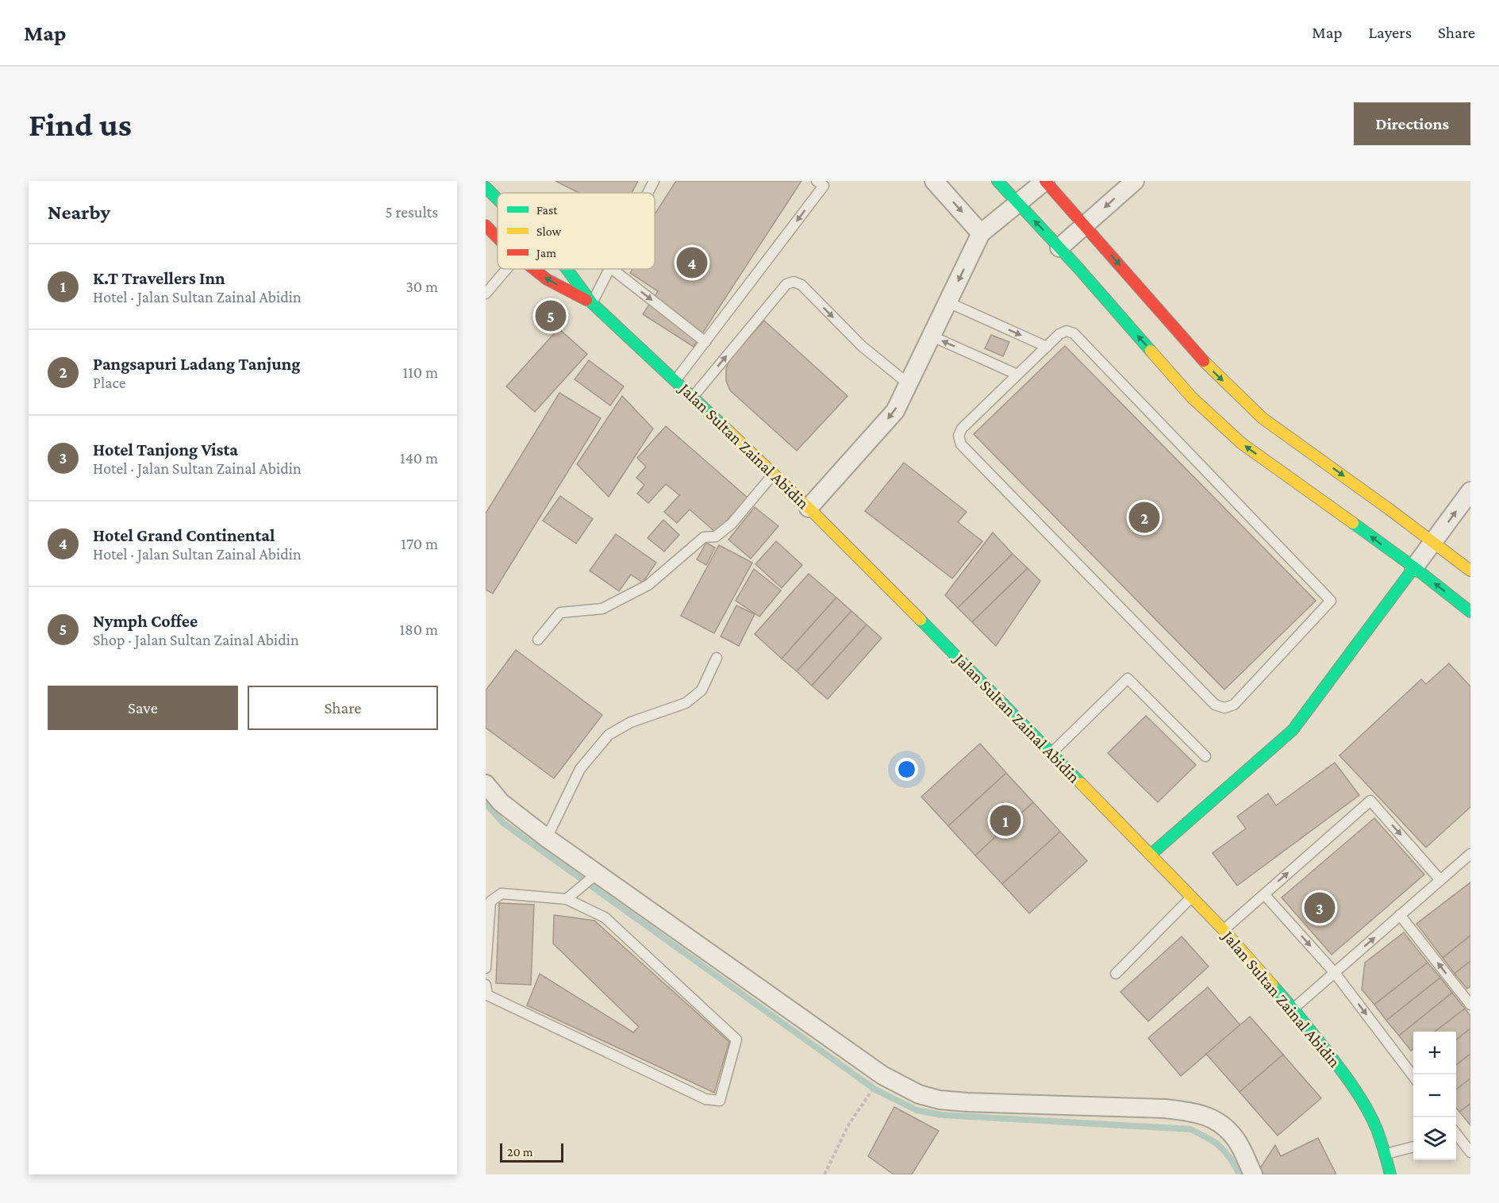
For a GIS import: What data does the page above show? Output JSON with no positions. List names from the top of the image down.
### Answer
{
  "streets": {
    "street": ["Jalan Sultan Zainal Abidin"]
  },
  "legend": ["Fast", "Slow", "Jam"],
  "scale_bar": "20 m",
  "page": {
    "header": "Map",
    "nav": ["Map", "Layers", "Share"],
    "buttons": [
      "Directions",
      ["Save", "Share"]
    ],
    "title": "Find us",
    "heading": ["Nearby", "5 results"],
    "list": [
      {
        "mark": "1",
        "name": "K.T Travellers Inn",
        "note": "Hotel · Jalan Sultan Zainal Abidin",
        "value": "30 m"
      },
      {
        "mark": "2",
        "name": "Pangsapuri Ladang Tanjung",
        "note": "Place",
        "value": "110 m"
      },
      {
        "mark": "3",
        "name": "Hotel Tanjong Vista",
        "note": "Hotel · Jalan Sultan Zainal Abidin",
        "value": "140 m"
      },
      {
        "mark": "4",
        "name": "Hotel Grand Continental",
        "note": "Hotel · Jalan Sultan Zainal Abidin",
        "value": "170 m"
      },
      {
        "mark": "5",
        "name": "Nymph Coffee",
        "note": "Shop · Jalan Sultan Zainal Abidin",
        "value": "180 m"
      }
    ],
    "pins": [
      "4",
      "5",
      "2",
      "1",
      "3"
    ],
    "map_buttons": ["+", "−"],
    "scale": "20 m"
  }
}
